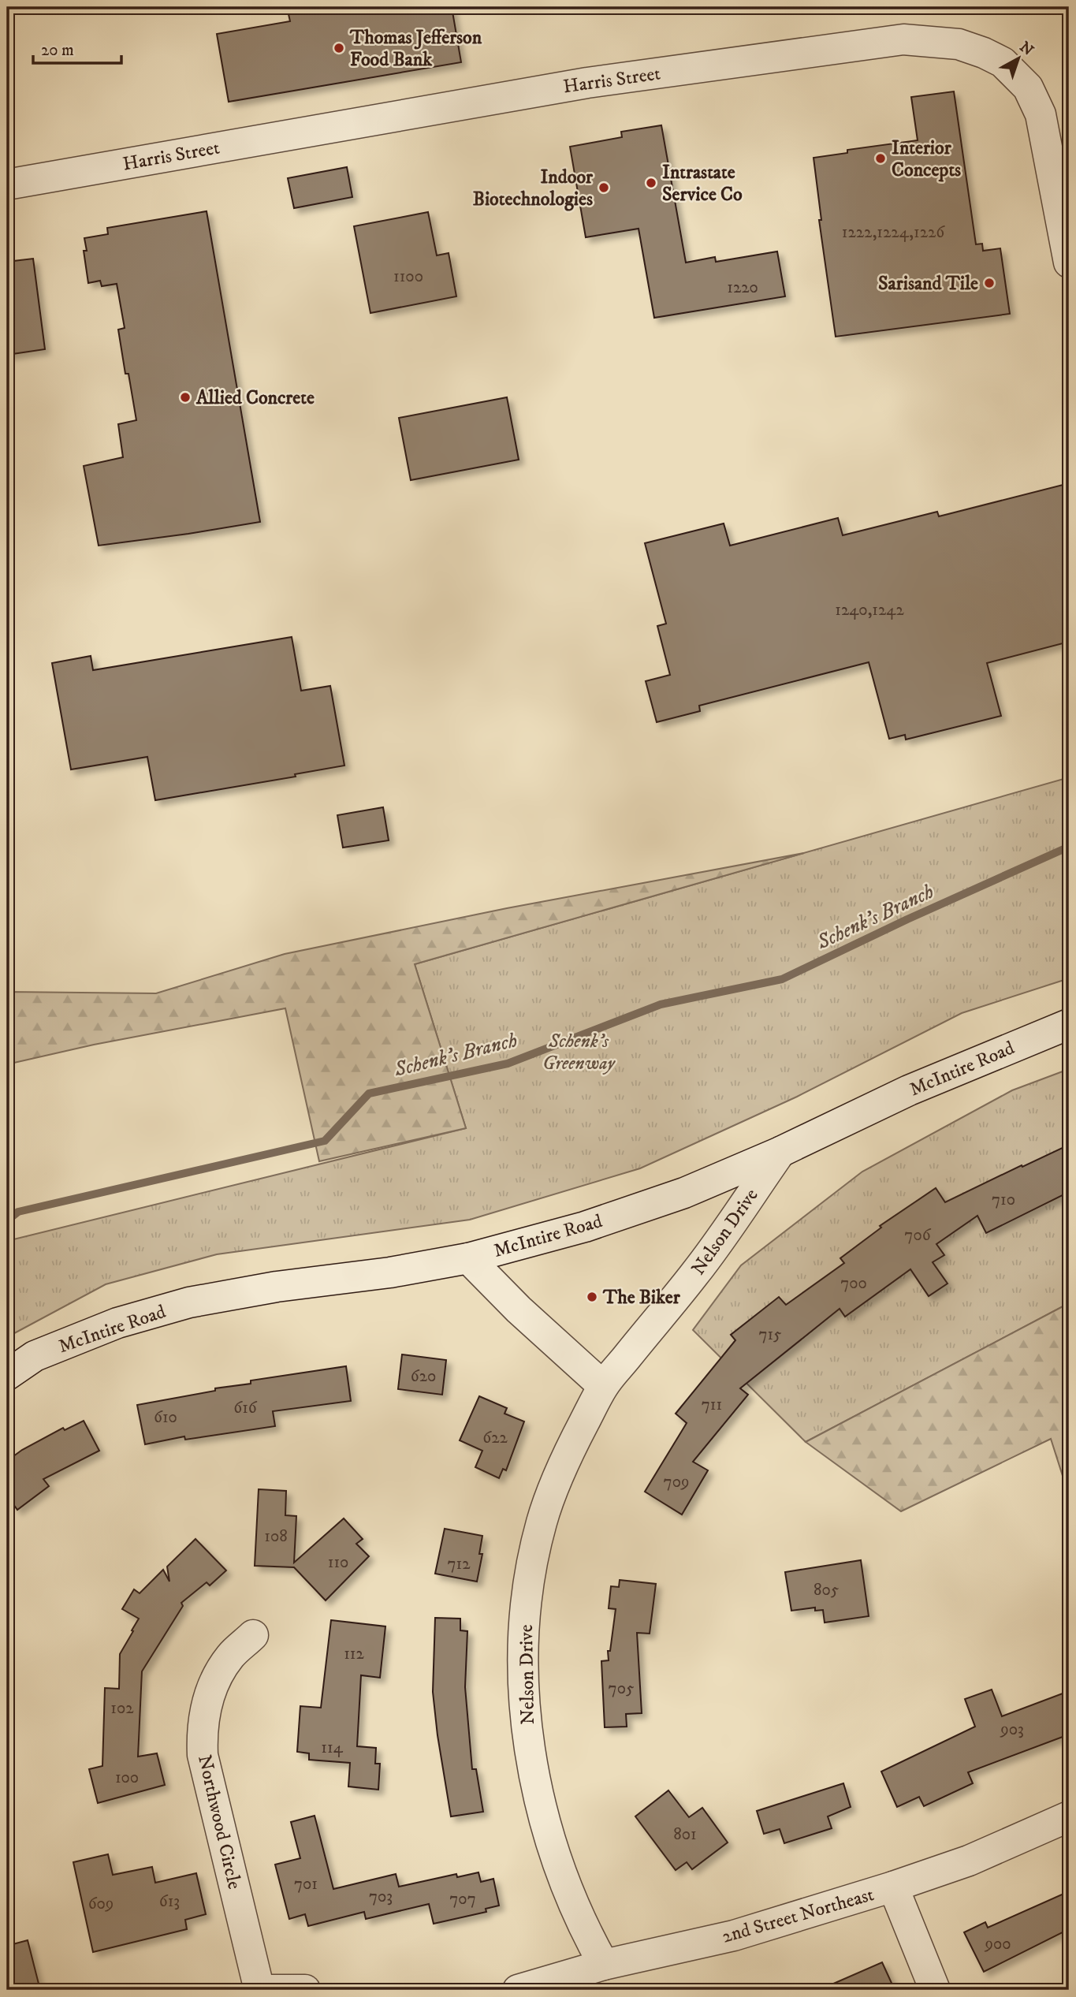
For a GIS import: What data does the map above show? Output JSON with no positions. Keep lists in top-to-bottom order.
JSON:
{
  "streets": {
    "street": [
      "Harris Street",
      "McIntire Road",
      "Nelson Drive",
      "Northwood Circle",
      "2nd Street Northeast"
    ]
  },
  "crossings": [
    ["McIntire Road", "Nelson Drive"],
    ["Nelson Drive", "2nd Street Northeast"]
  ],
  "water": ["Schenk's Branch"],
  "parks": ["Schenk's Greenway"],
  "places": [
    "Thomas Jefferson Food Bank",
    "Interior Concepts",
    "Intrastate Service Co",
    "Indoor Biotechnologies",
    "Sarisand Tile",
    "Allied Concrete",
    "The Biker"
  ],
  "house_numbers": [
    "1222,1224,1226",
    "1100",
    "1220",
    "1240,1242",
    "710",
    "706",
    "700",
    "715",
    "620",
    "711",
    "616",
    "610",
    "622",
    "709",
    "108",
    "110",
    "712",
    "805",
    "112",
    "705",
    "102",
    "903",
    "114",
    "100",
    "801",
    "701",
    "703",
    "707",
    "613",
    "609",
    "900"
  ],
  "scale_bar": "20 m",
  "north": "top right"
}
